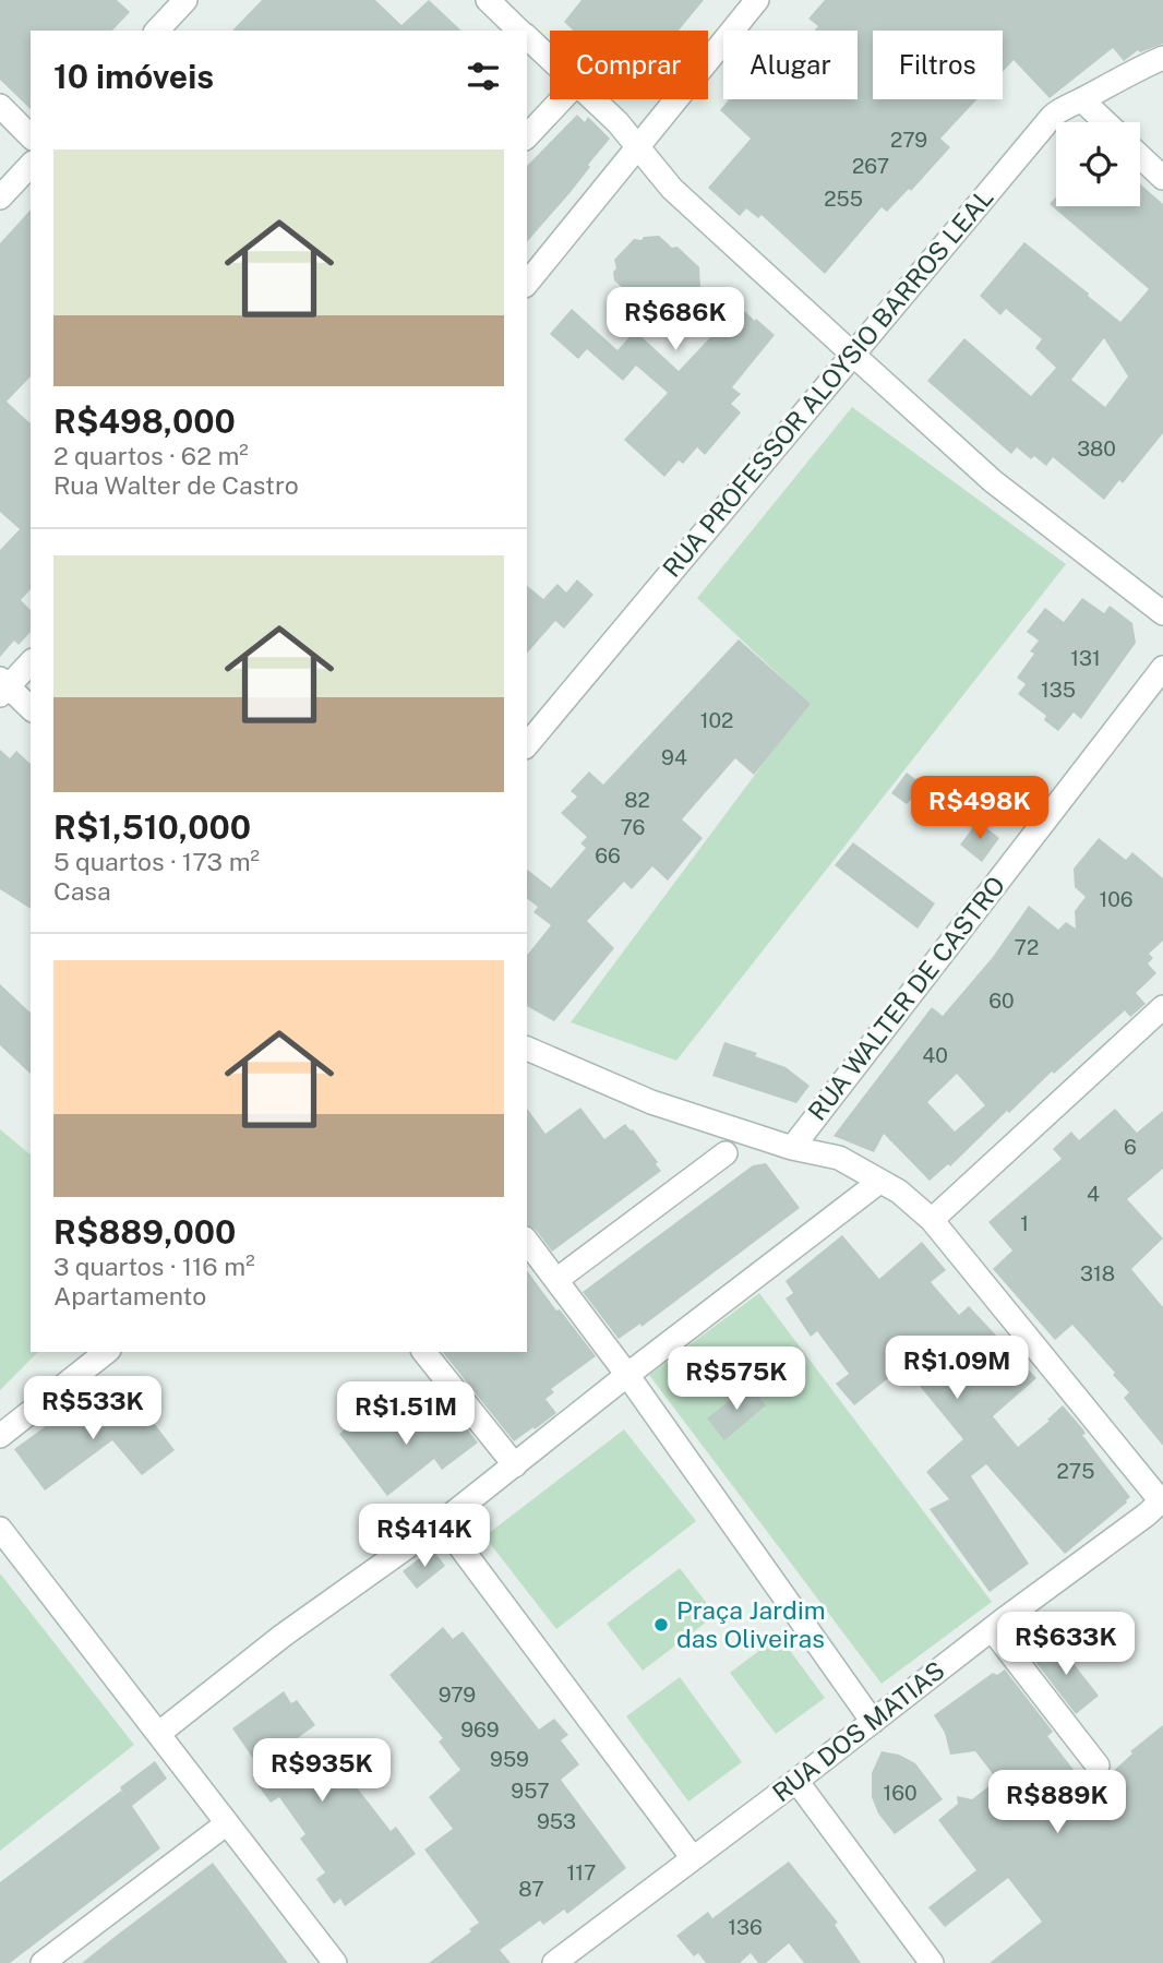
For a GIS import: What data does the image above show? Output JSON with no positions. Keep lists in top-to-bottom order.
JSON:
{
  "streets": {
    "street": ["RUA PROFESSOR ALOYSIO BARROS LEAL", "RUA WALTER DE CASTRO", "RUA DOS MATIAS"]
  },
  "places": ["Praça Jardim das Oliveiras"],
  "house_numbers": [
    "279",
    "267",
    "255",
    "380",
    "131",
    "135",
    "102",
    "94",
    "82",
    "76",
    "66",
    "106",
    "72",
    "60",
    "40",
    "6",
    "4",
    "1",
    "318",
    "275",
    "979",
    "969",
    "959",
    "957",
    "160",
    "953",
    "117",
    "87",
    "136"
  ],
  "page": {
    "chip": ["Comprar", "Alugar", "Filtros"],
    "heading": "10 imóveis",
    "list": [
      {
        "name": "R$498,000",
        "note": "2 quartos · 62 m² · Rua Walter de Castro"
      },
      {
        "name": "R$1,510,000",
        "note": "5 quartos · 173 m² · Casa"
      },
      {
        "name": "R$889,000",
        "note": "3 quartos · 116 m² · Apartamento"
      }
    ],
    "price": [
      "R$686K",
      "R$498K",
      "R$1.09M",
      "R$575K",
      "R$533K",
      "R$1.51M",
      "R$414K",
      "R$633K",
      "R$935K",
      "R$889K"
    ]
  }
}
